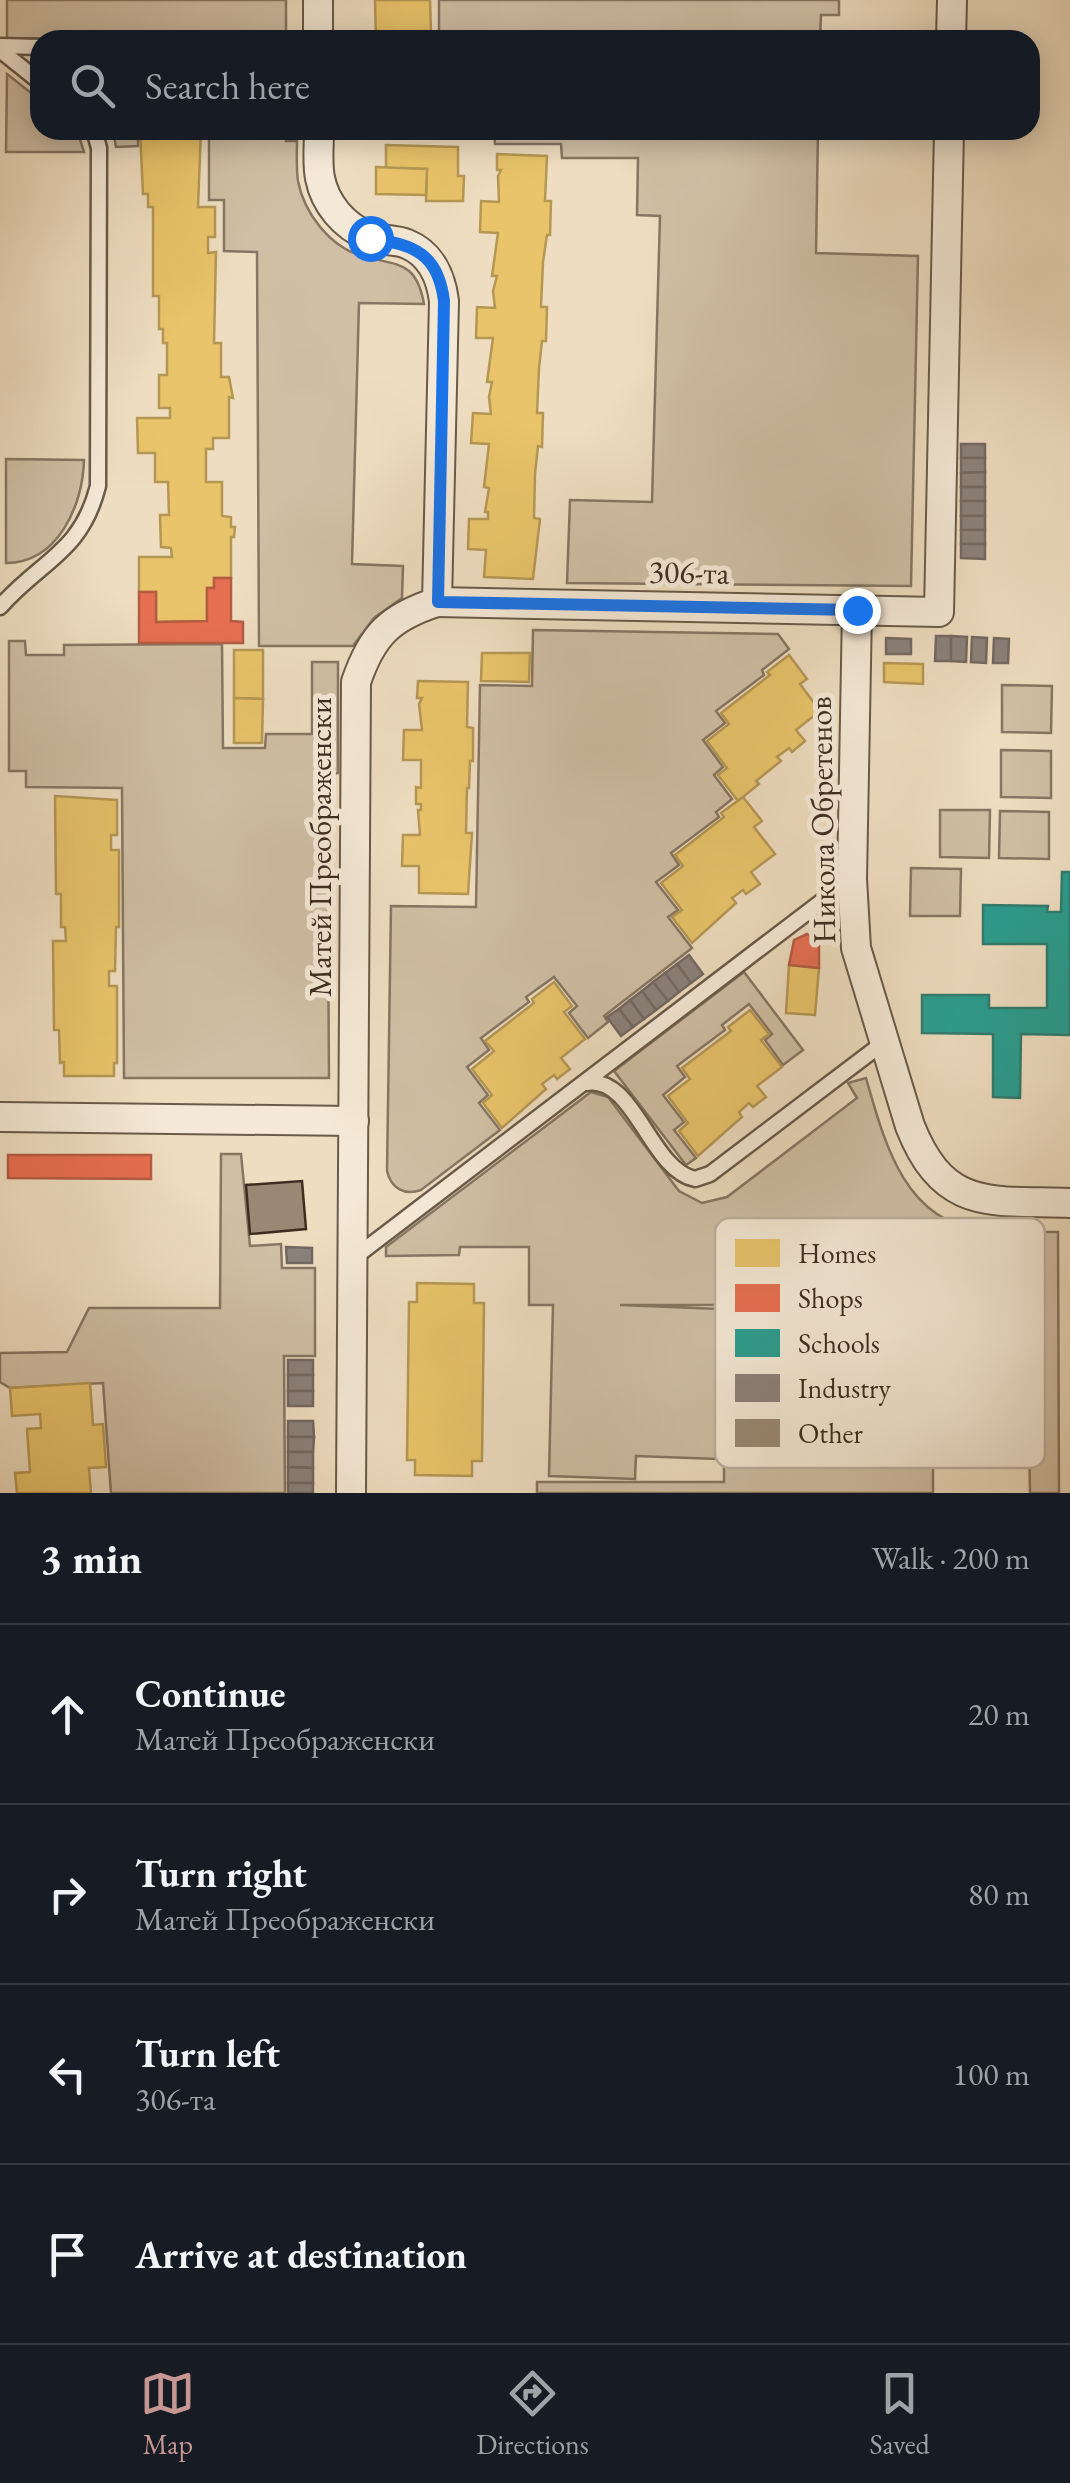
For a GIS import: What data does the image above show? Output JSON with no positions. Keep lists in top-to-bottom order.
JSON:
{
  "streets": {
    "street": ["306-та", "Никола Обретенов", "Матей Преображенски"]
  },
  "crossings": [
    ["306-та", "Никола Обретенов"],
    ["306-та", "Матей Преображенски"]
  ],
  "legend": [
    "Homes",
    "Shops",
    "Schools",
    "Industry",
    "Other"
  ],
  "page": {
    "search": "Search here",
    "heading": ["3 min", "Walk · 200 m"],
    "list": [
      ["Continue", "Матей Преображенски", "20 m"],
      ["Turn right", "Матей Преображенски", "80 m"],
      ["Turn left", "306-та", "100 m"],
      "Arrive at destination"
    ],
    "nav": ["Map", "Directions", "Saved"]
  }
}
